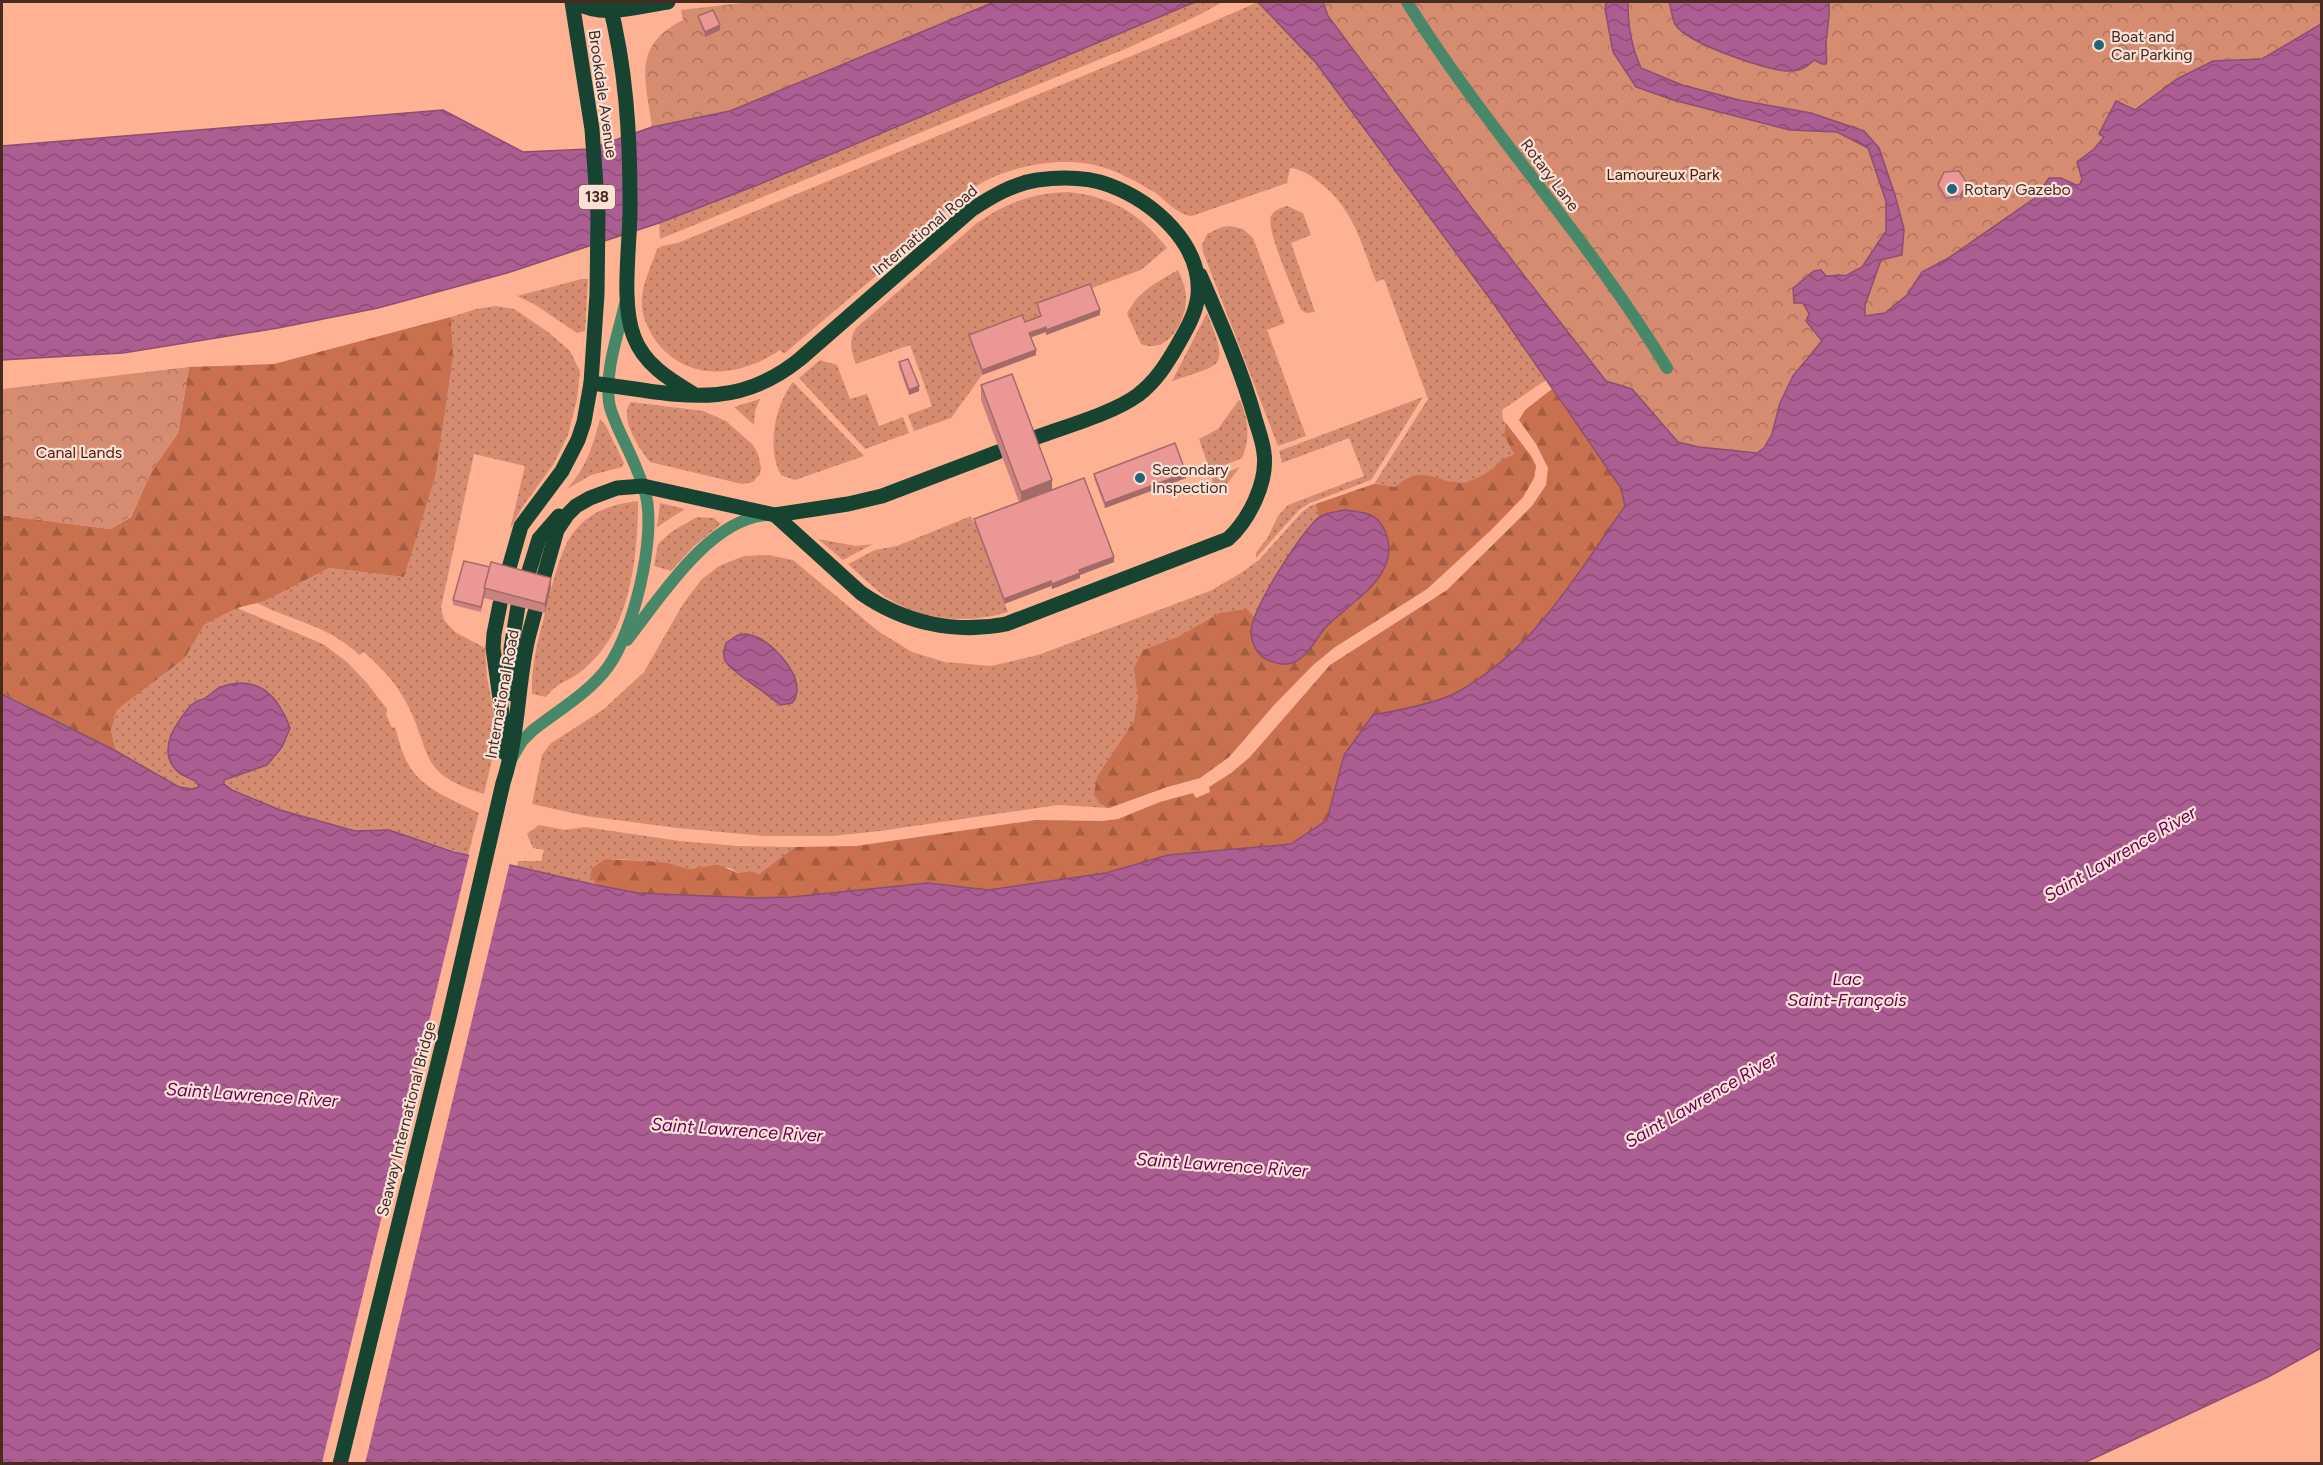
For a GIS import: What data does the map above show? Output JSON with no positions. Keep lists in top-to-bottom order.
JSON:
{
  "streets": {
    "main road": [
      "Brookdale Avenue",
      "138",
      "International Road",
      "Seaway International Bridge"
    ],
    "street": ["Rotary Lane"]
  },
  "crossings": [
    ["Brookdale Avenue", "International Road"],
    ["International Road", "Seaway International Bridge"]
  ],
  "water": ["Saint Lawrence River", "Lac Saint-François"],
  "parks": ["Lamoureux Park", "Canal Lands"],
  "places": ["Boat and Car Parking", "Rotary Gazebo", "Secondary Inspection"]
}
